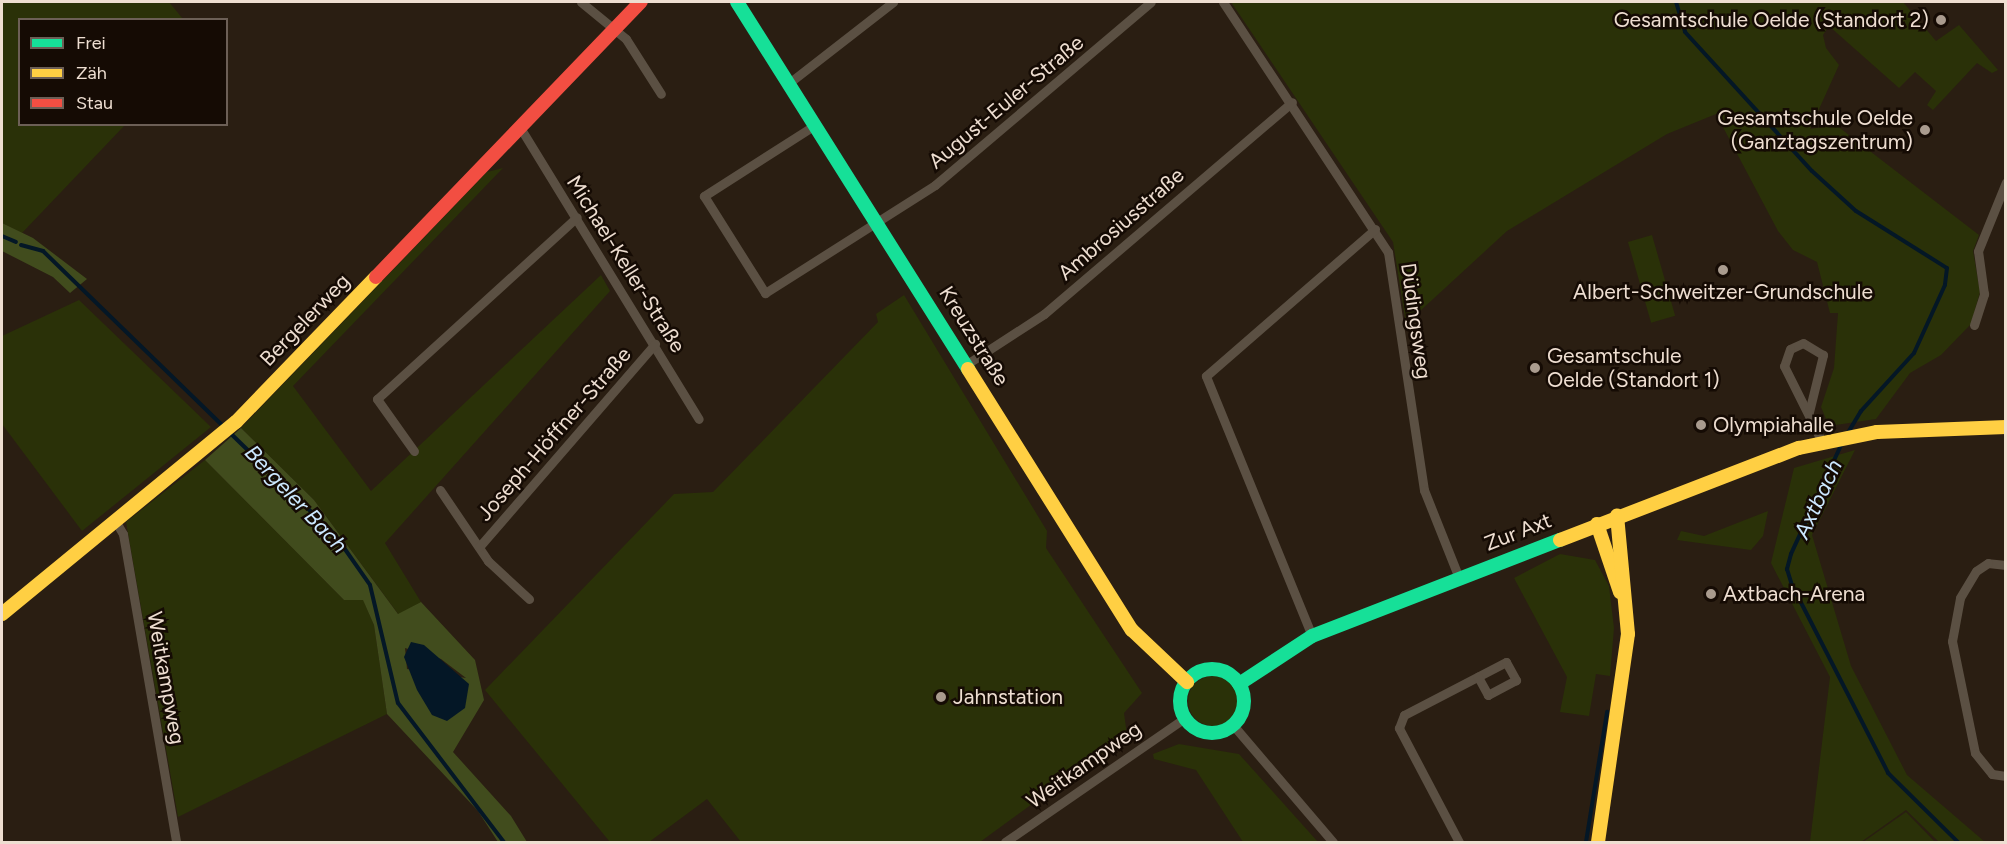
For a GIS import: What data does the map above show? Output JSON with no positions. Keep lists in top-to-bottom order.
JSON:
{
  "streets": {
    "street": [
      "August-Euler-Straße",
      "Ambrosiusstraße",
      "Michael-Keller-Straße",
      "Bergelerweg",
      "Düdingsweg",
      "Kreuzstraße",
      "Joseph-Höffner-Straße",
      "Zur Axt",
      "Weitkampweg"
    ]
  },
  "crossings": [
    ["August-Euler-Straße", "Kreuzstraße"],
    ["Ambrosiusstraße", "Düdingsweg"],
    ["Ambrosiusstraße", "Kreuzstraße"],
    ["Michael-Keller-Straße", "Bergelerweg"],
    ["Michael-Keller-Straße", "Joseph-Höffner-Straße"],
    ["Bergelerweg", "Weitkampweg"],
    ["Düdingsweg", "Zur Axt"],
    ["Kreuzstraße", "Zur Axt"],
    ["Kreuzstraße", "Weitkampweg"],
    ["Zur Axt", "Weitkampweg"]
  ],
  "water": ["Bergeler Bach", "Axtbach"],
  "places": [
    "Gesamtschule Oelde (Standort 2)",
    "Gesamtschule Oelde (Ganztagszentrum)",
    "Albert-Schweitzer-Grundschule",
    "Gesamtschule Oelde (Standort 1)",
    "Olympiahalle",
    "Axtbach-Arena",
    "Jahnstation"
  ],
  "legend": ["Frei", "Zäh", "Stau"]
}
